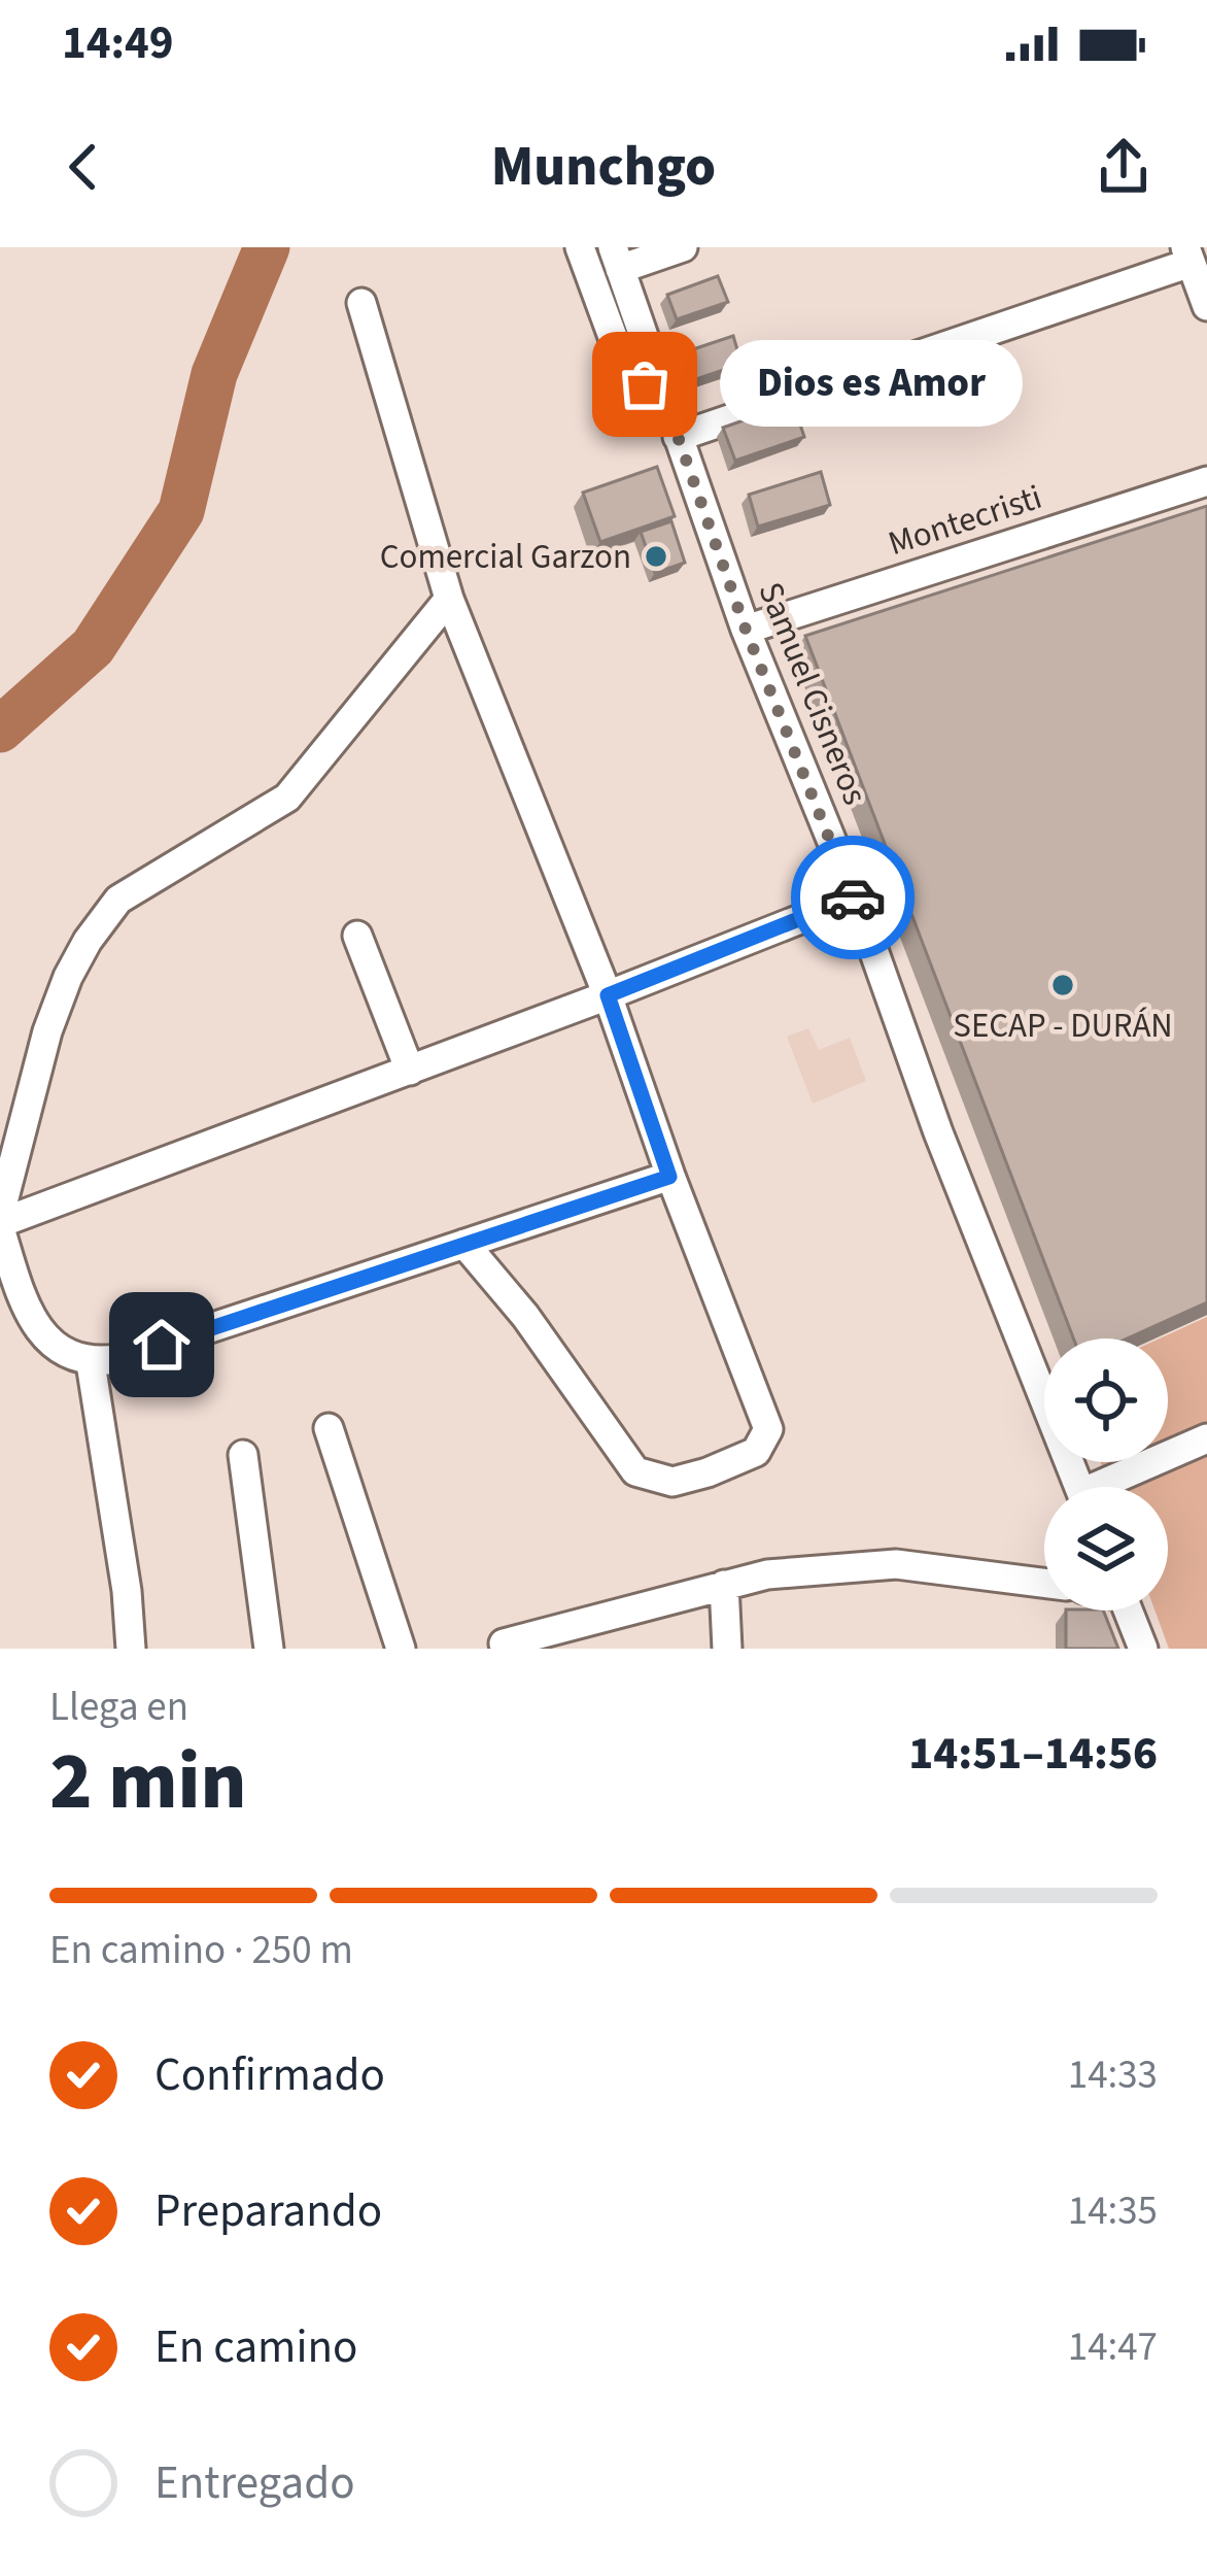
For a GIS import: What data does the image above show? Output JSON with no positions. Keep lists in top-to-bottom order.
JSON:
{
  "streets": {
    "street": ["Montecristi", "Samuel Cisneros"]
  },
  "crossings": [
    ["Montecristi", "Samuel Cisneros"]
  ],
  "places": ["Dios es Amor", "Comercial Garzon", "SECAP - DURÁN"],
  "page": {
    "status": "14:49",
    "header": "Munchgo",
    "bubble": "Dios es Amor",
    "heading": ["2 min", "Llega en", "14:51–14:56"],
    "bar": "En camino · 250 m",
    "list": [
      ["Confirmado", "14:33"],
      ["Preparando", "14:35"],
      ["En camino", "14:47"],
      "Entregado"
    ]
  }
}
